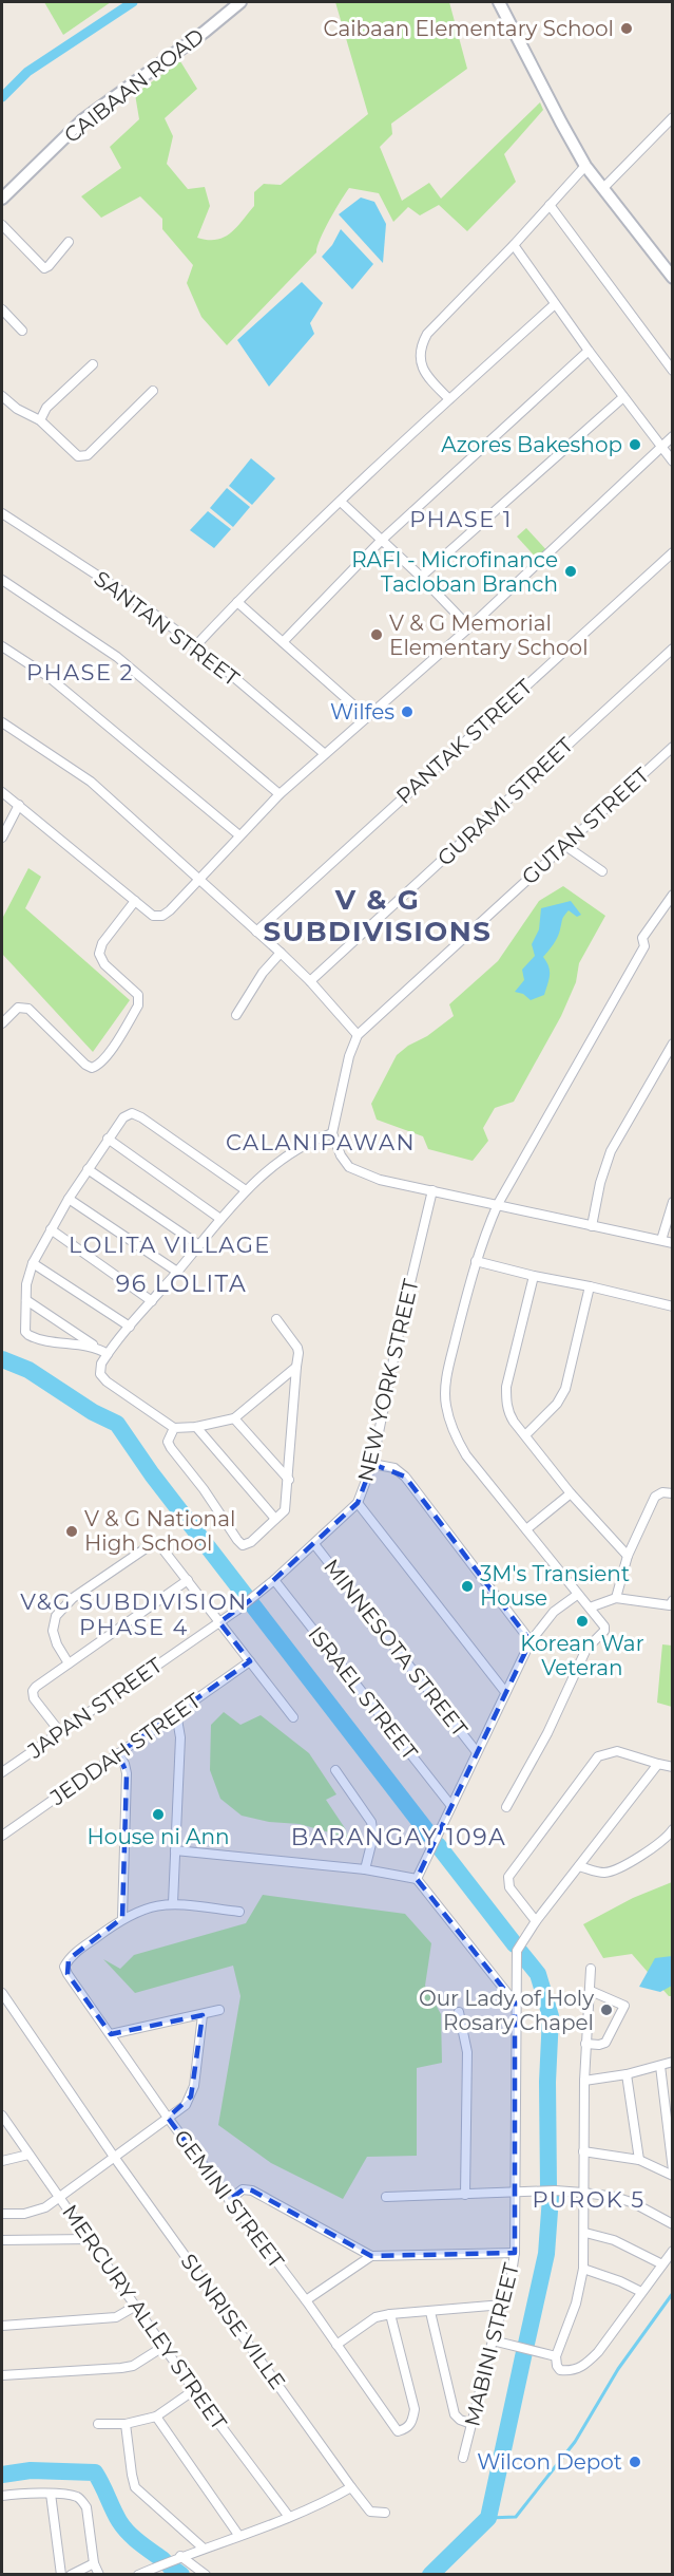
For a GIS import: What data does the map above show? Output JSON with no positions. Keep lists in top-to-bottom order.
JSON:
{
  "streets": {
    "street": [
      "CAIBAAN ROAD",
      "SANTAN STREET",
      "PANTAK STREET",
      "GURAMI STREET",
      "GUTAN STREET",
      "NEW YORK STREET",
      "MINNESOTA STREET",
      "ISRAEL STREET",
      "JAPAN STREET",
      "JEDDAH STREET",
      "GEMINI STREET",
      "MERCURY ALLEY STREET",
      "SUNRISE VILLE",
      "MABINI STREET"
    ]
  },
  "crossings": [
    ["NEW YORK STREET", "MINNESOTA STREET"],
    ["NEW YORK STREET", "ISRAEL STREET"],
    ["NEW YORK STREET", "JAPAN STREET"]
  ],
  "districts": [
    "PHASE 1",
    "PHASE 2",
    "V & G SUBDIVISIONS",
    "CALANIPAWAN",
    "LOLITA VILLAGE",
    "96 LOLITA",
    "V&G SUBDIVISION PHASE 4",
    "BARANGAY 109A",
    "PUROK 5"
  ],
  "places": [
    "Caibaan Elementary School",
    "Azores Bakeshop",
    "RAFI - Microfinance Tacloban Branch",
    "V & G Memorial Elementary School",
    "Wilfes",
    "V & G National High School",
    "3M's Transient House",
    "Korean War Veteran",
    "House ni Ann",
    "Our Lady of Holy Rosary Chapel",
    "Wilcon Depot"
  ]
}
